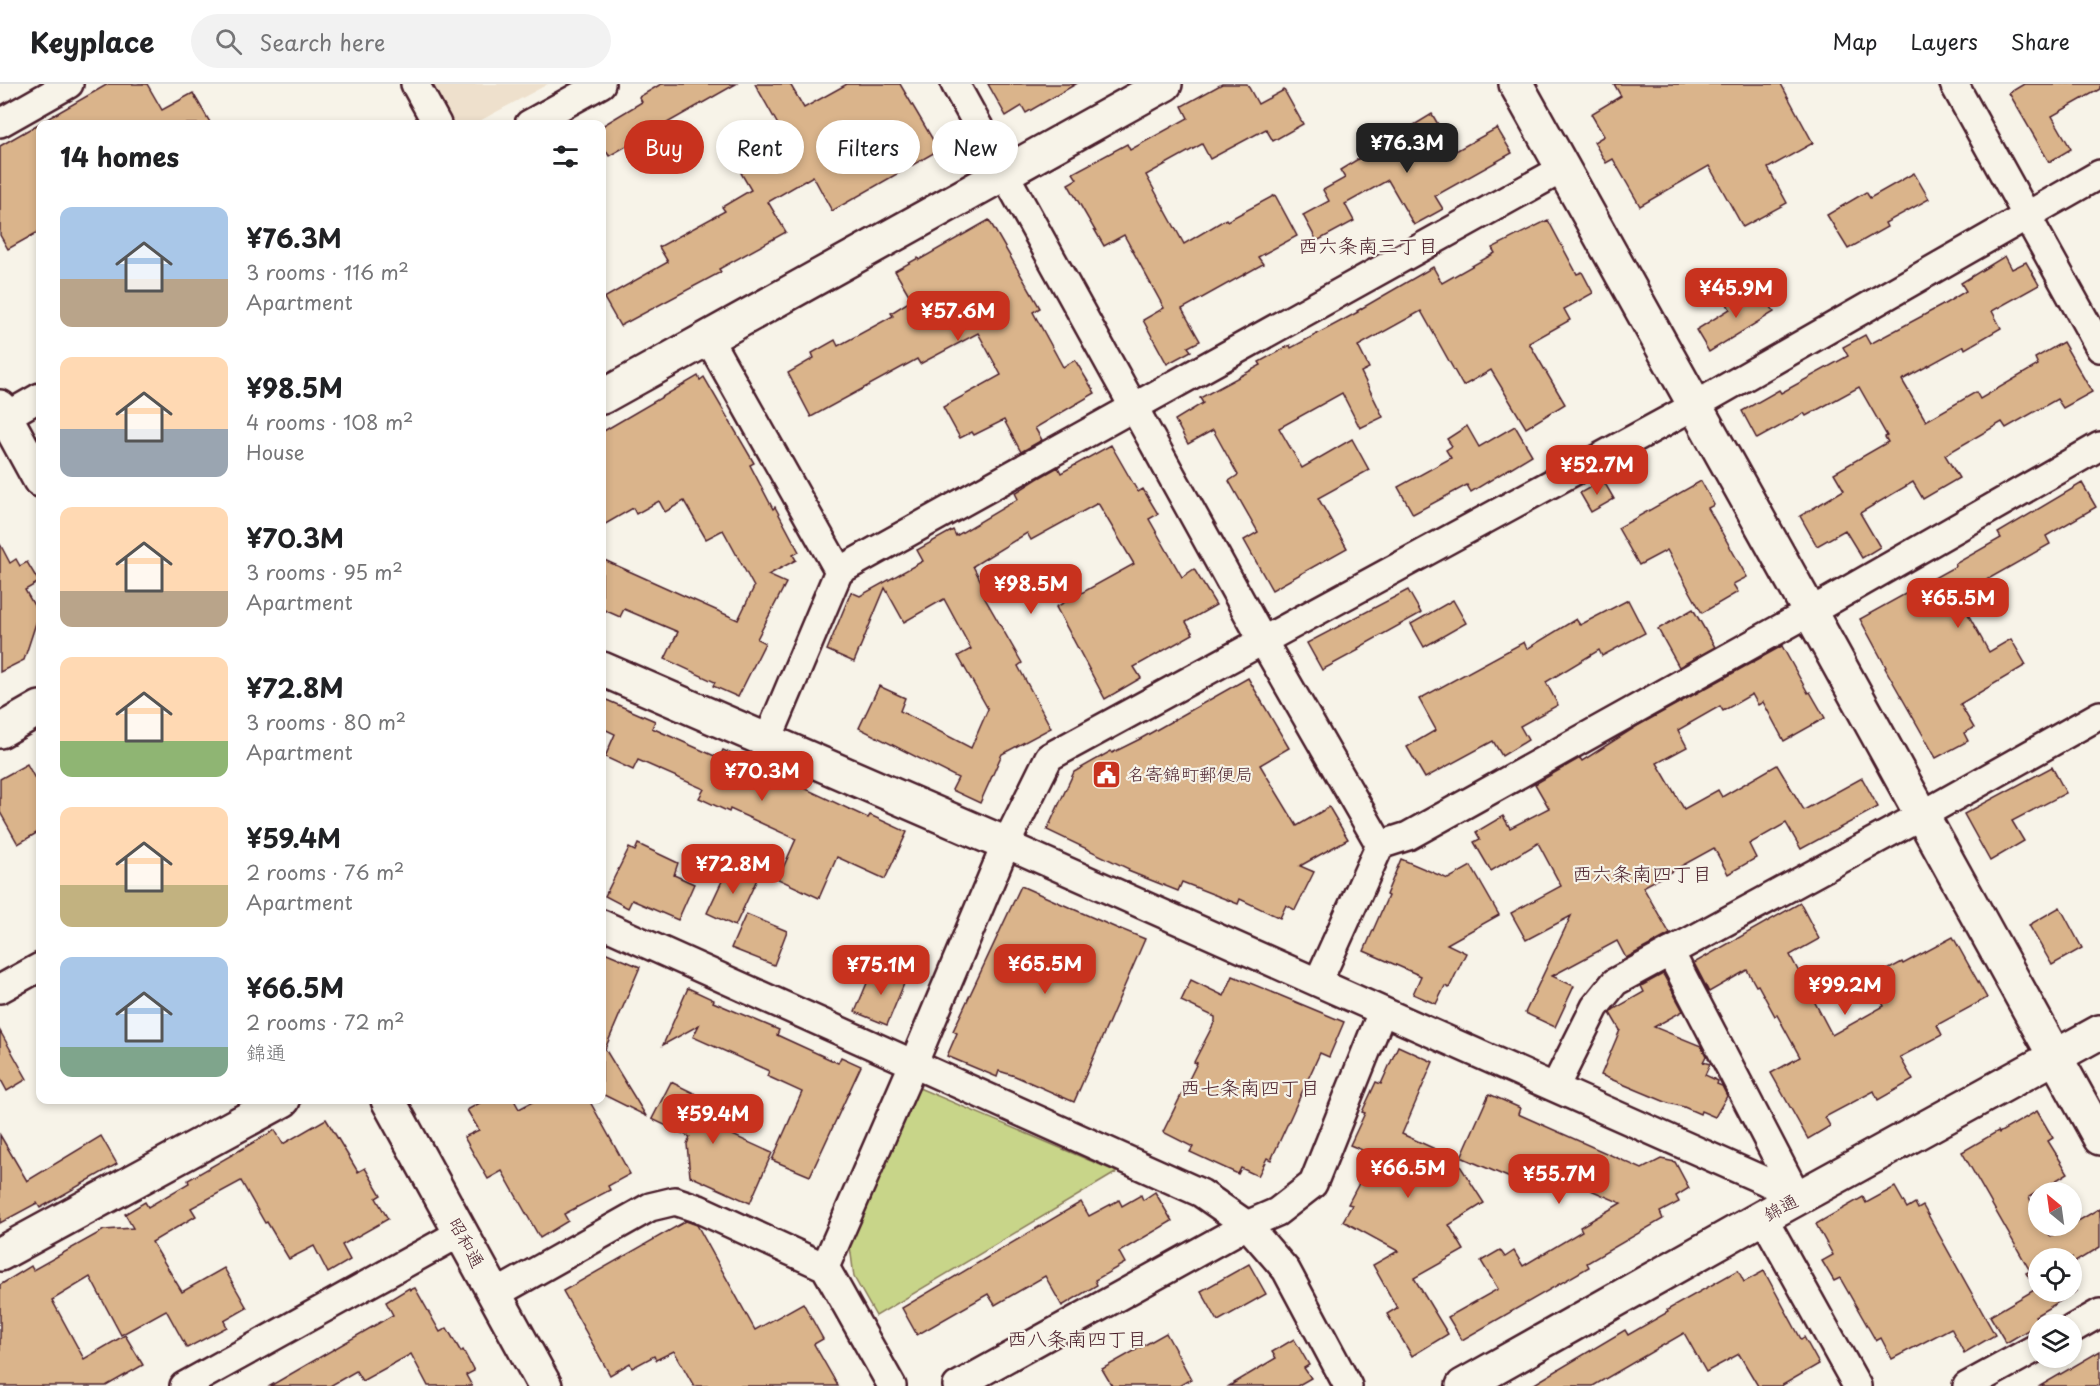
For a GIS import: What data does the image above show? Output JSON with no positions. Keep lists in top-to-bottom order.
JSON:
{
  "streets": {
    "street": ["錦通", "昭和通"]
  },
  "districts": [
    "西六条南三丁目",
    "西六条南四丁目",
    "西七条南四丁目",
    "西八条南四丁目"
  ],
  "places": {
    "public building": ["名寄錦町郵便局"]
  },
  "north": "top left",
  "page": {
    "header": "Keyplace",
    "search": "Search here",
    "nav": ["Map", "Layers", "Share"],
    "chip": [
      "Buy",
      "Rent",
      "Filters",
      "New"
    ],
    "heading": "14 homes",
    "price": [
      "¥76.3M",
      "¥45.9M",
      "¥57.6M",
      "¥52.7M",
      "¥98.5M",
      "¥65.5M",
      "¥70.3M",
      "¥72.8M",
      "¥65.5M",
      "¥75.1M",
      "¥99.2M",
      "¥59.4M",
      "¥66.5M",
      "¥55.7M"
    ],
    "list": [
      {
        "name": "¥76.3M",
        "note": "3 rooms · 116 m² · Apartment"
      },
      {
        "name": "¥98.5M",
        "note": "4 rooms · 108 m² · House"
      },
      {
        "name": "¥70.3M",
        "note": "3 rooms · 95 m² · Apartment"
      },
      {
        "name": "¥72.8M",
        "note": "3 rooms · 80 m² · Apartment"
      },
      {
        "name": "¥59.4M",
        "note": "2 rooms · 76 m² · Apartment"
      },
      {
        "name": "¥66.5M",
        "note": "2 rooms · 72 m² · 錦通"
      }
    ]
  }
}
